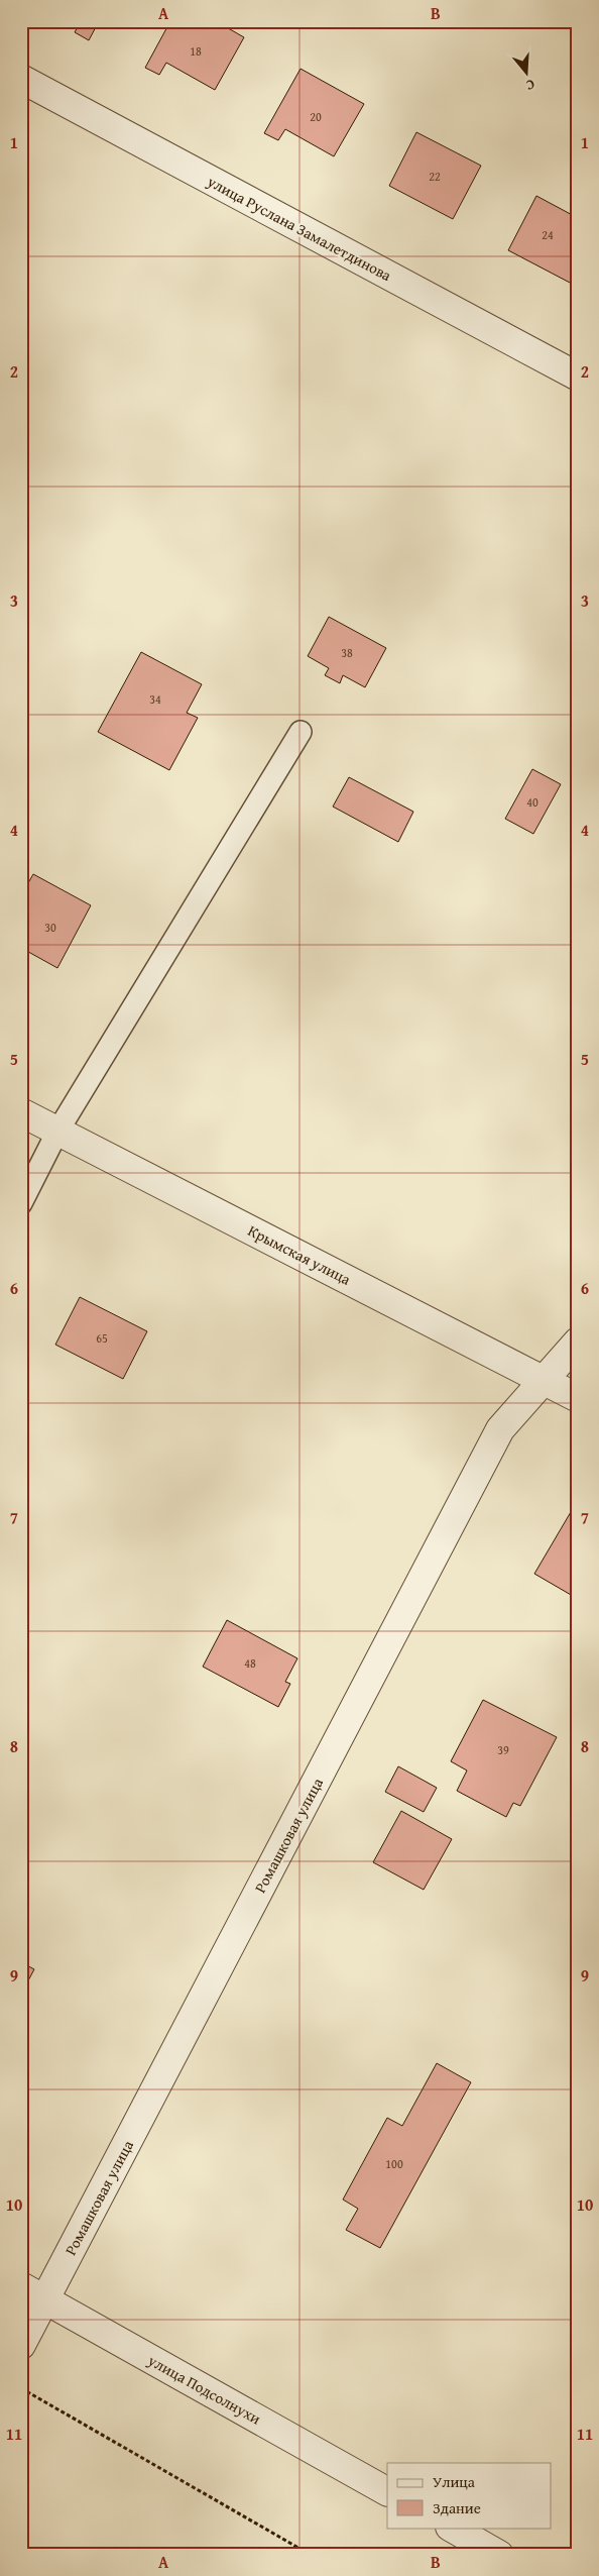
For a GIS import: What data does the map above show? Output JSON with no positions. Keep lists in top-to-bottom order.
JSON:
{
  "streets": {
    "street": [
      "улица Руслана Замалетдинова",
      "Крымская улица",
      "Ромашковая улица",
      "улица Подсолнухи"
    ]
  },
  "crossings": [
    ["Крымская улица", "Ромашковая улица"],
    ["Ромашковая улица", "улица Подсолнухи"]
  ],
  "house_numbers": [
    "18",
    "20",
    "22",
    "24",
    "38",
    "34",
    "40",
    "30",
    "65",
    "48",
    "39",
    "100"
  ],
  "legend": ["Улица", "Здание"],
  "north": "bottom",
  "grid": {
    "columns": ["A", "B"],
    "rows": [
      "1",
      "2",
      "3",
      "4",
      "5",
      "6",
      "7",
      "8",
      "9",
      "10",
      "11"
    ]
  }
}
